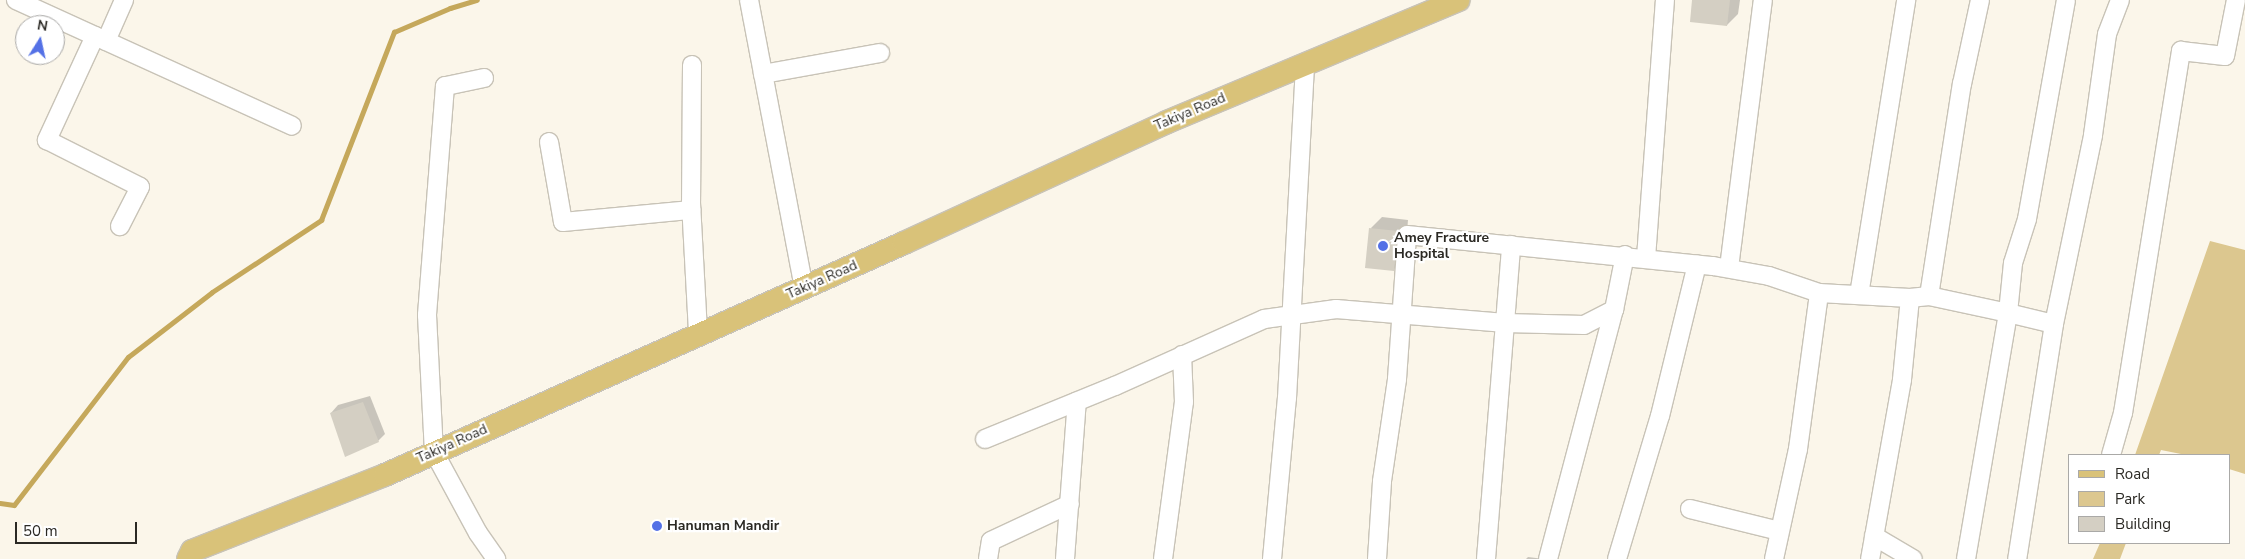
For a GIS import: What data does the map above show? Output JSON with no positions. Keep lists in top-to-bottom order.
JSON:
{
  "streets": {
    "main road": ["Takiya Road"]
  },
  "places": ["Amey Fracture Hospital", "Hanuman Mandir"],
  "legend": ["Road", "Park", "Building"],
  "scale_bar": "50 m",
  "north": "top"
}
